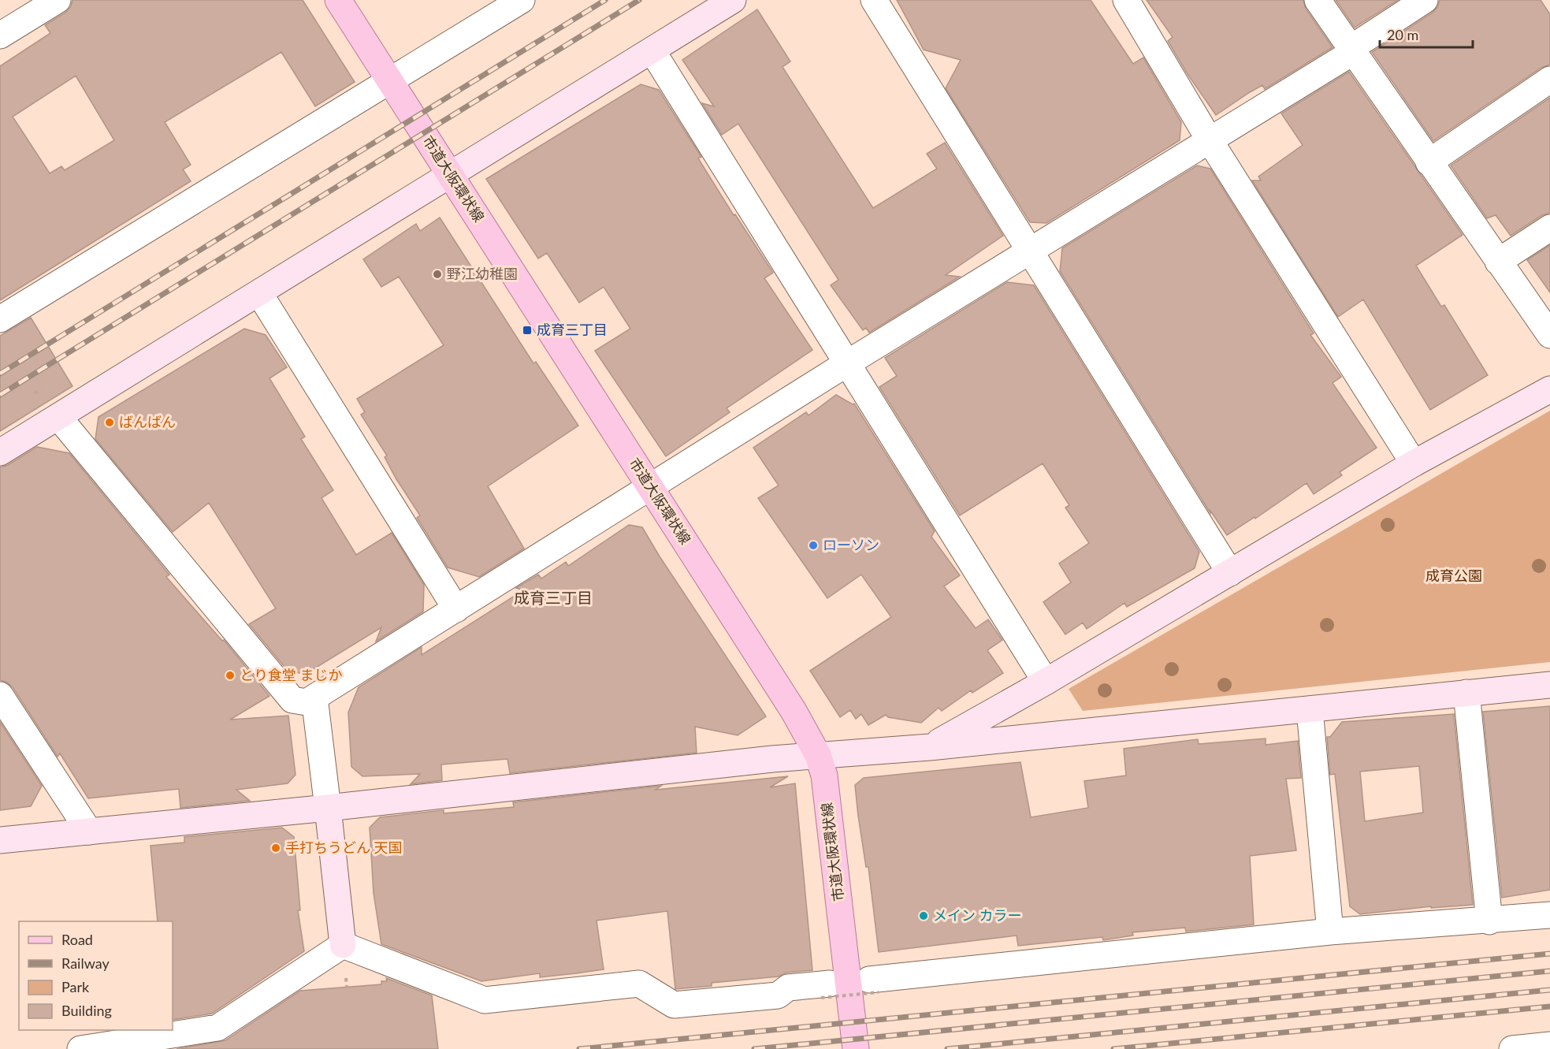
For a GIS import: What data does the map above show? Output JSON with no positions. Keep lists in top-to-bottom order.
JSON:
{
  "streets": {
    "main road": ["市道大阪環状線"]
  },
  "districts": ["成育三丁目"],
  "parks": ["成育公園"],
  "places": {
    "other": [
      "野江幼稚園",
      "ばんばん",
      "ローソン",
      "とり食堂 まじか",
      "手打ちうどん 天国",
      "メイン カラー"
    ],
    "transit": ["成育三丁目"]
  },
  "legend": [
    "Road",
    "Railway",
    "Park",
    "Building"
  ],
  "scale_bar": "20 m"
}
